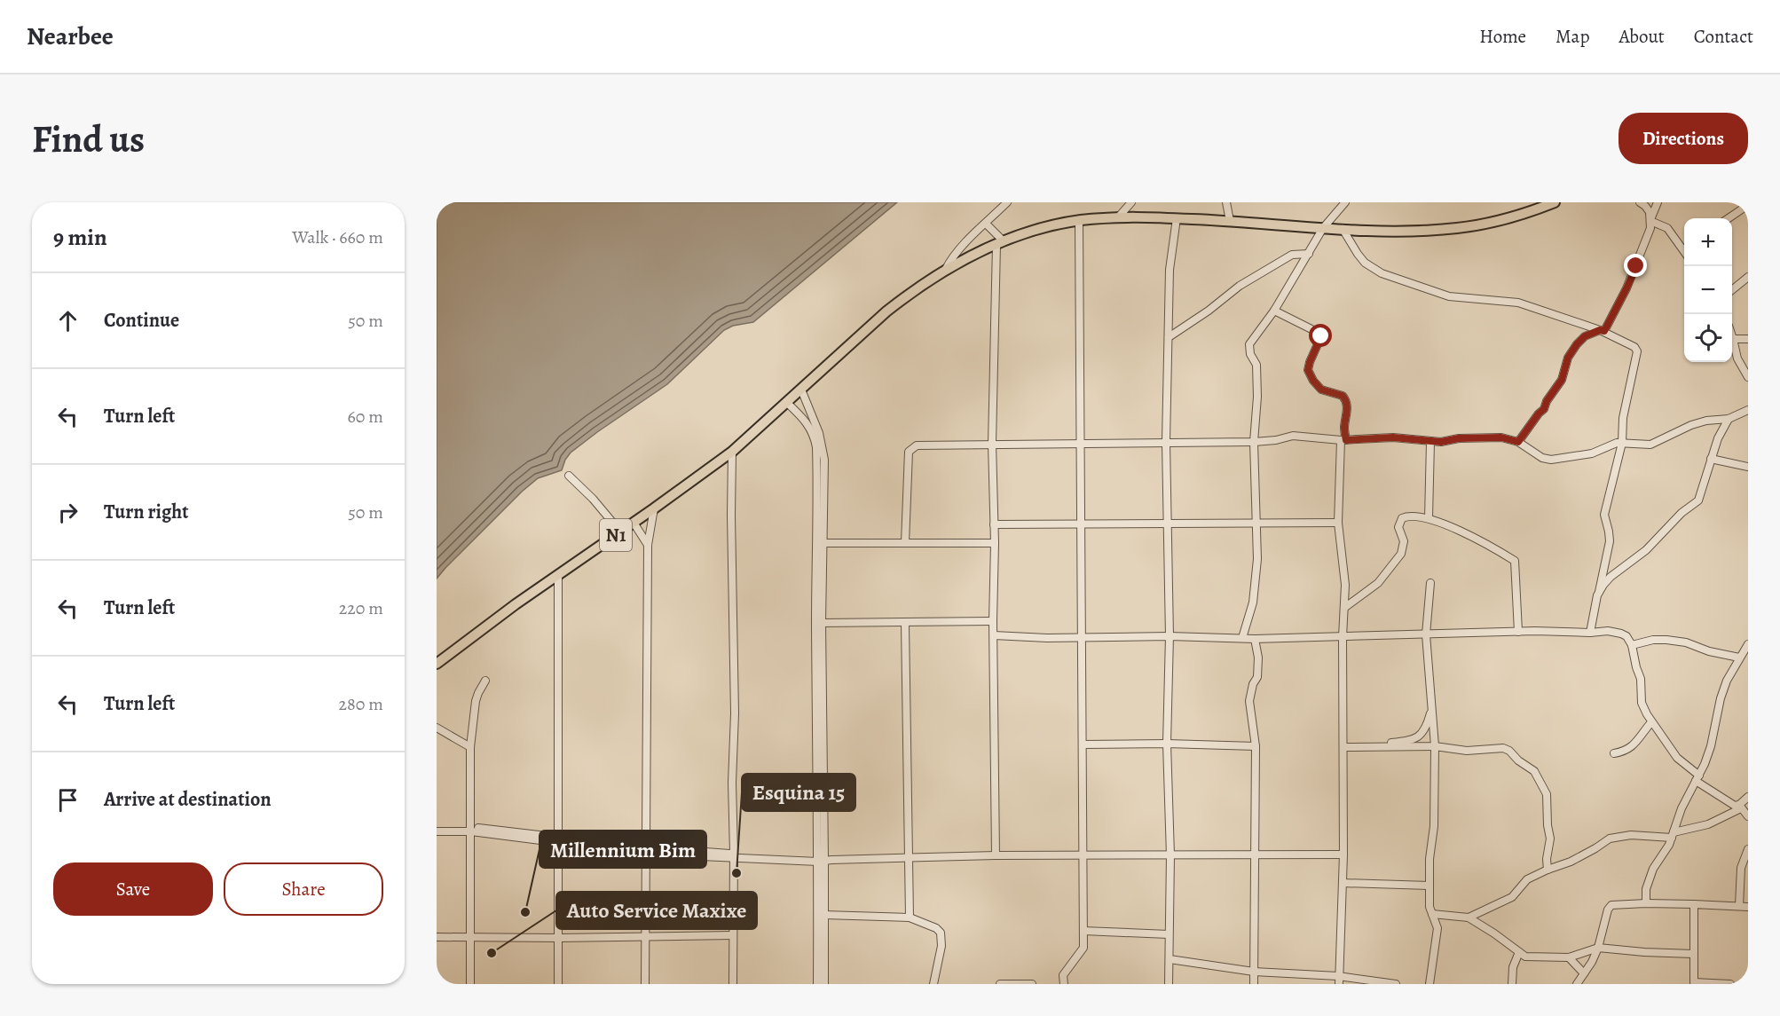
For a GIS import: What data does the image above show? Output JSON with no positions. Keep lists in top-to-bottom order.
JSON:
{
  "streets": {
    "highway": ["N1"]
  },
  "places": ["Esquina 15", "Millennium Bim", "Auto Service Maxixe"],
  "page": {
    "header": "Nearbee",
    "nav": [
      "Home",
      "Map",
      "About",
      "Contact"
    ],
    "buttons": [
      "Directions",
      ["Save", "Share"]
    ],
    "title": "Find us",
    "heading": ["9 min", "Walk · 660 m"],
    "map_buttons": ["+", "−"],
    "list": [
      ["Continue", "50 m"],
      ["Turn left", "60 m"],
      ["Turn right", "50 m"],
      ["Turn left", "220 m"],
      ["Turn left", "280 m"],
      "Arrive at destination"
    ]
  }
}
